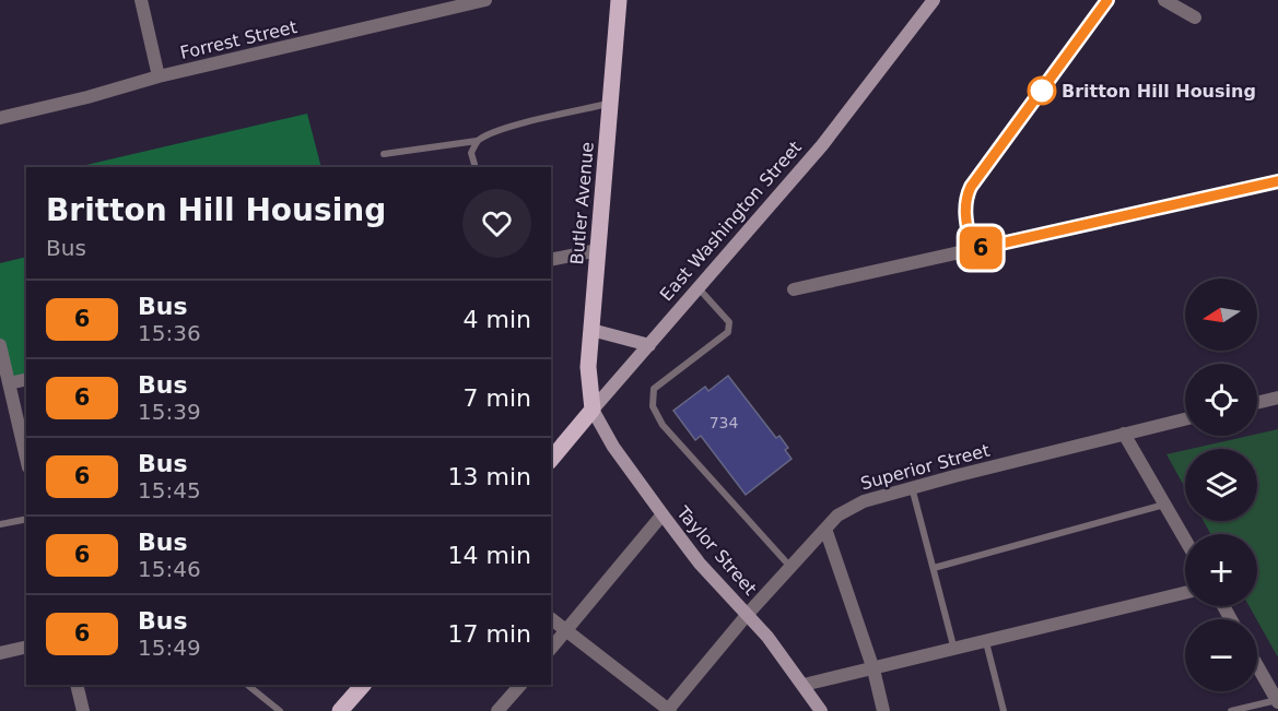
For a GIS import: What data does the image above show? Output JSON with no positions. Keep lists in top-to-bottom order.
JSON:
{
  "streets": {
    "main road": ["Butler Avenue", "East Washington Street", "Taylor Street"],
    "street": ["Forrest Street", "Superior Street"]
  },
  "crossings": [
    ["Butler Avenue", "East Washington Street"],
    ["Butler Avenue", "Taylor Street"],
    ["East Washington Street", "Taylor Street"],
    ["Superior Street", "Taylor Street"]
  ],
  "places": ["Britton Hill Housing"],
  "lines": ["bus line 6"],
  "house_numbers": ["734"],
  "north": "left",
  "page": {
    "on_map": "6",
    "heading": ["Britton Hill Housing", "Bus"],
    "map_buttons": ["+", "−"],
    "list": [
      {
        "mark": "6",
        "name": "Bus",
        "note": "15:36",
        "value": "4 min"
      },
      {
        "mark": "6",
        "name": "Bus",
        "note": "15:39",
        "value": "7 min"
      },
      {
        "mark": "6",
        "name": "Bus",
        "note": "15:45",
        "value": "13 min"
      },
      {
        "mark": "6",
        "name": "Bus",
        "note": "15:46",
        "value": "14 min"
      },
      {
        "mark": "6",
        "name": "Bus",
        "note": "15:49",
        "value": "17 min"
      }
    ]
  }
}
